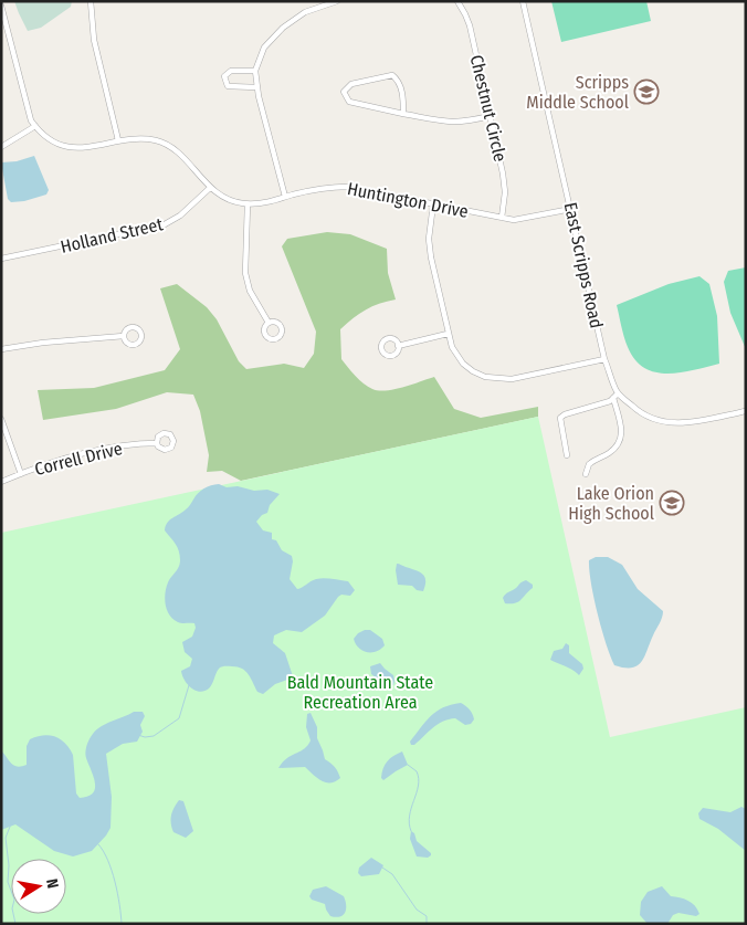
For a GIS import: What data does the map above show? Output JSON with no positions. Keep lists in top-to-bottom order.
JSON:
{
  "streets": {
    "street": [
      "Chestnut Circle",
      "Huntington Drive",
      "Holland Street",
      "East Scripps Road",
      "Correll Drive"
    ]
  },
  "crossings": [
    ["Chestnut Circle", "Huntington Drive"],
    ["Huntington Drive", "Holland Street"],
    ["Huntington Drive", "East Scripps Road"]
  ],
  "parks": ["Bald Mountain State Recreation Area"],
  "places": {
    "school or university": ["Scripps Middle School", "Lake Orion High School"]
  },
  "north": "right"
}
